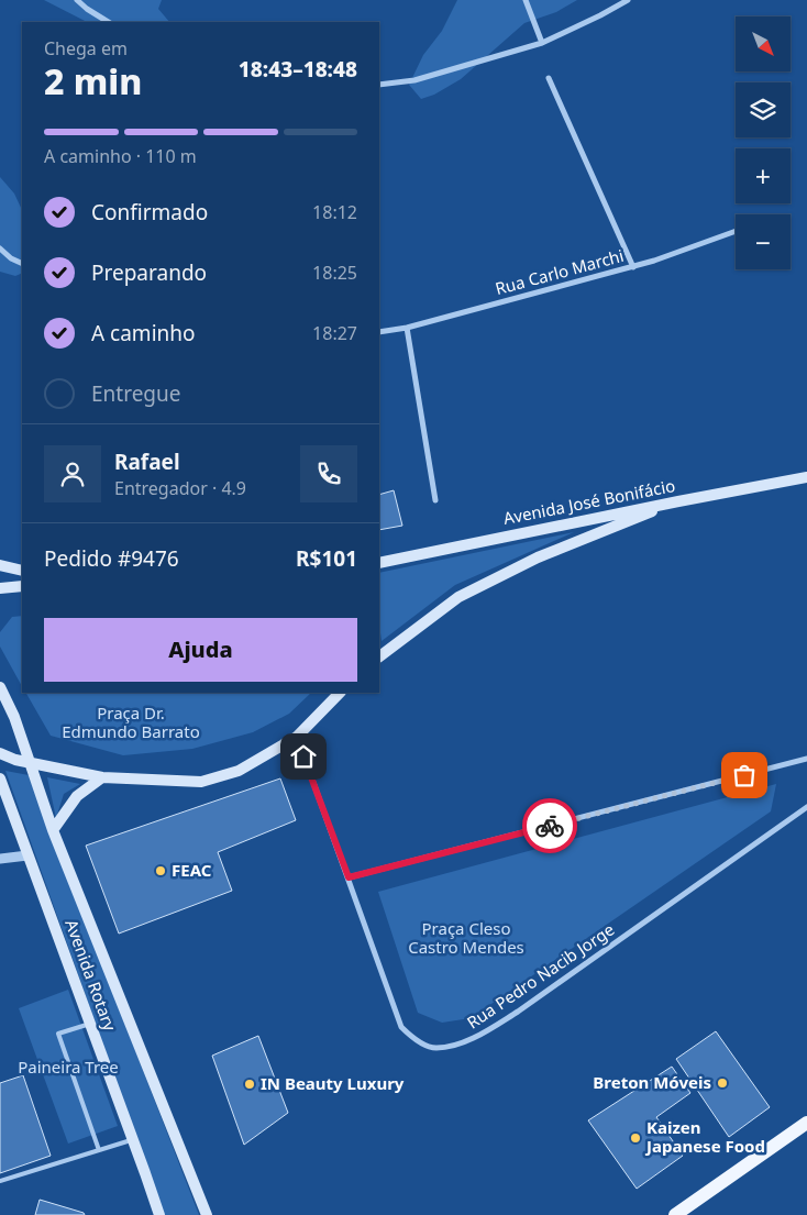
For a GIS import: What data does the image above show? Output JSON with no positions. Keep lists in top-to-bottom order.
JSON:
{
  "streets": {
    "main road": ["Avenida José Bonifácio", "Avenida Rotary"],
    "street": ["Rua Carlo Marchi", "Rua Pedro Nacib Jorge"]
  },
  "parks": ["Praça Dr. Edmundo Barrato", "Praça Cleso Castro Mendes", "Paineira Tree"],
  "places": [
    "FEAC",
    "Breton Móveis",
    "IN Beauty Luxury",
    "Kaizen Japanese Food"
  ],
  "north": "bottom right",
  "page": {
    "map_buttons": ["+", "−"],
    "heading": ["2 min", "Chega em", "18:43–18:48"],
    "panel": [
      "Rafael",
      "Entregador · 4.9",
      "Pedido #9476",
      "R$101"
    ],
    "bar": "A caminho · 110 m",
    "list": [
      ["Confirmado", "18:12"],
      ["Preparando", "18:25"],
      ["A caminho", "18:27"],
      "Entregue"
    ],
    "buttons": "Ajuda"
  }
}
